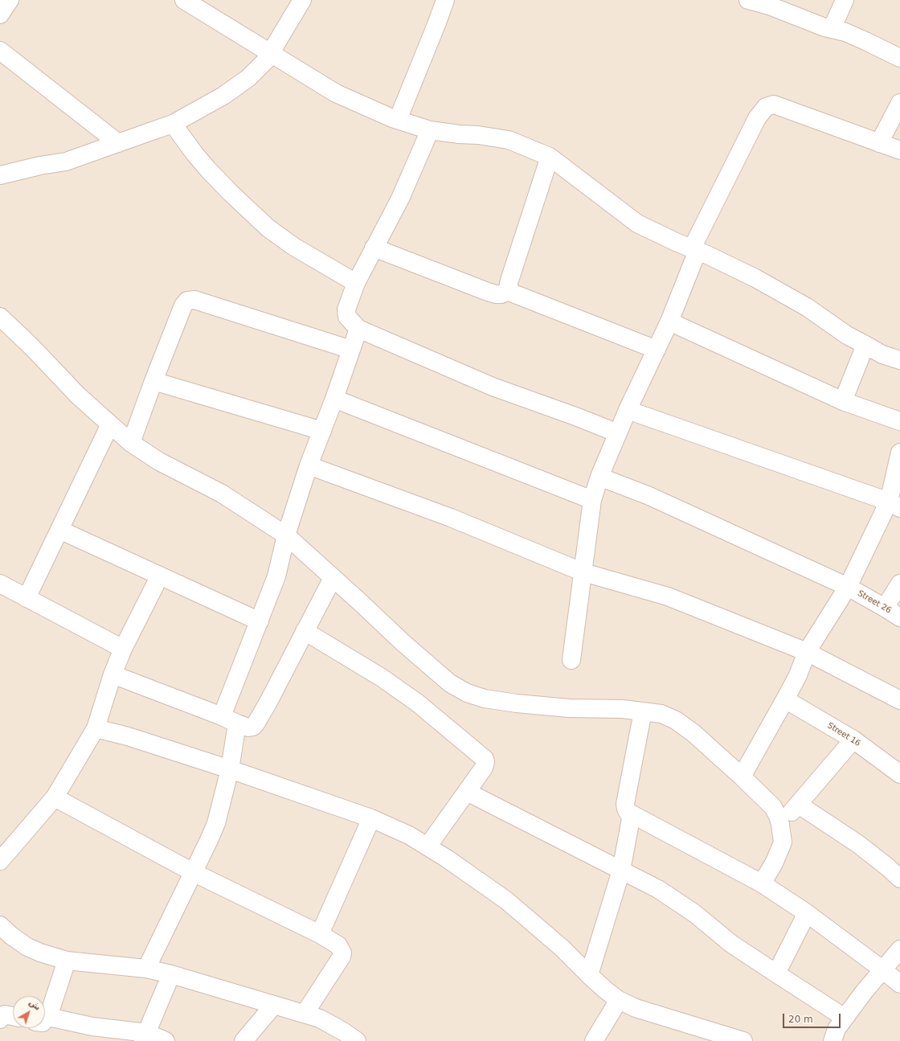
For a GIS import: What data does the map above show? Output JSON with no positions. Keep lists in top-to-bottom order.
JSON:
{
  "streets": {
    "street": ["Street 26", "Street 16"]
  },
  "scale_bar": "20 m",
  "north": "top right"
}
